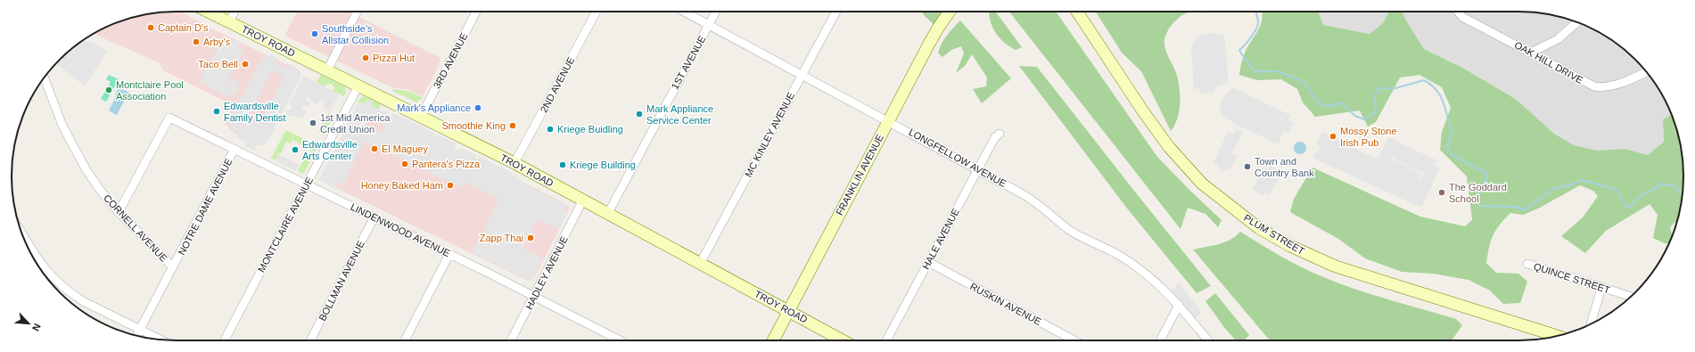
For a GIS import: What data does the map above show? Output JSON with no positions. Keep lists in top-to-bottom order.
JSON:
{
  "streets": {
    "main road": ["TROY ROAD", "FRANKLIN AVENUE", "PLUM STREET"],
    "street": [
      "3RD AVENUE",
      "1ST AVENUE",
      "OAK HILL DRIVE",
      "2ND AVENUE",
      "MC KINLEY AVENUE",
      "LONGFELLOW AVENUE",
      "NOTRE DAME AVENUE",
      "MONTCLAIRE AVENUE",
      "CORNELL AVENUE",
      "LINDENWOOD AVENUE",
      "HALE AVENUE",
      "HADLEY AVENUE",
      "QUINCE STREET",
      "BOLLMAN AVENUE",
      "RUSKIN AVENUE"
    ]
  },
  "crossings": [
    ["TROY ROAD", "3RD AVENUE"],
    ["TROY ROAD", "1ST AVENUE"],
    ["TROY ROAD", "2ND AVENUE"],
    ["TROY ROAD", "MC KINLEY AVENUE"],
    ["TROY ROAD", "FRANKLIN AVENUE"],
    ["TROY ROAD", "MONTCLAIRE AVENUE"],
    ["TROY ROAD", "HADLEY AVENUE"],
    ["1ST AVENUE", "LONGFELLOW AVENUE"],
    ["MC KINLEY AVENUE", "LONGFELLOW AVENUE"],
    ["LONGFELLOW AVENUE", "FRANKLIN AVENUE"],
    ["LONGFELLOW AVENUE", "HALE AVENUE"],
    ["NOTRE DAME AVENUE", "CORNELL AVENUE"],
    ["NOTRE DAME AVENUE", "LINDENWOOD AVENUE"],
    ["MONTCLAIRE AVENUE", "LINDENWOOD AVENUE"],
    ["CORNELL AVENUE", "LINDENWOOD AVENUE"],
    ["LINDENWOOD AVENUE", "HADLEY AVENUE"],
    ["LINDENWOOD AVENUE", "BOLLMAN AVENUE"],
    ["HALE AVENUE", "RUSKIN AVENUE"]
  ],
  "places": [
    "Captain D's",
    "Southside's Allstar Collision",
    "Arby's",
    "Pizza Hut",
    "Taco Bell",
    "Montclaire Pool Association",
    "Mark's Appliance",
    "Edwardsville Family Dentist",
    "Mark Appliance Service Center",
    "1st Mid America Credit Union",
    "Smoothie King",
    "Kriege Buidling",
    "Mossy Stone Irish Pub",
    "El Maguey",
    "Edwardsville Arts Center",
    "Pantera's Pizza",
    "Kriege Building",
    "Town and Country Bank",
    "Honey Baked Ham",
    "The Goddard School",
    "Zapp Thai"
  ],
  "north": "bottom right"
}
